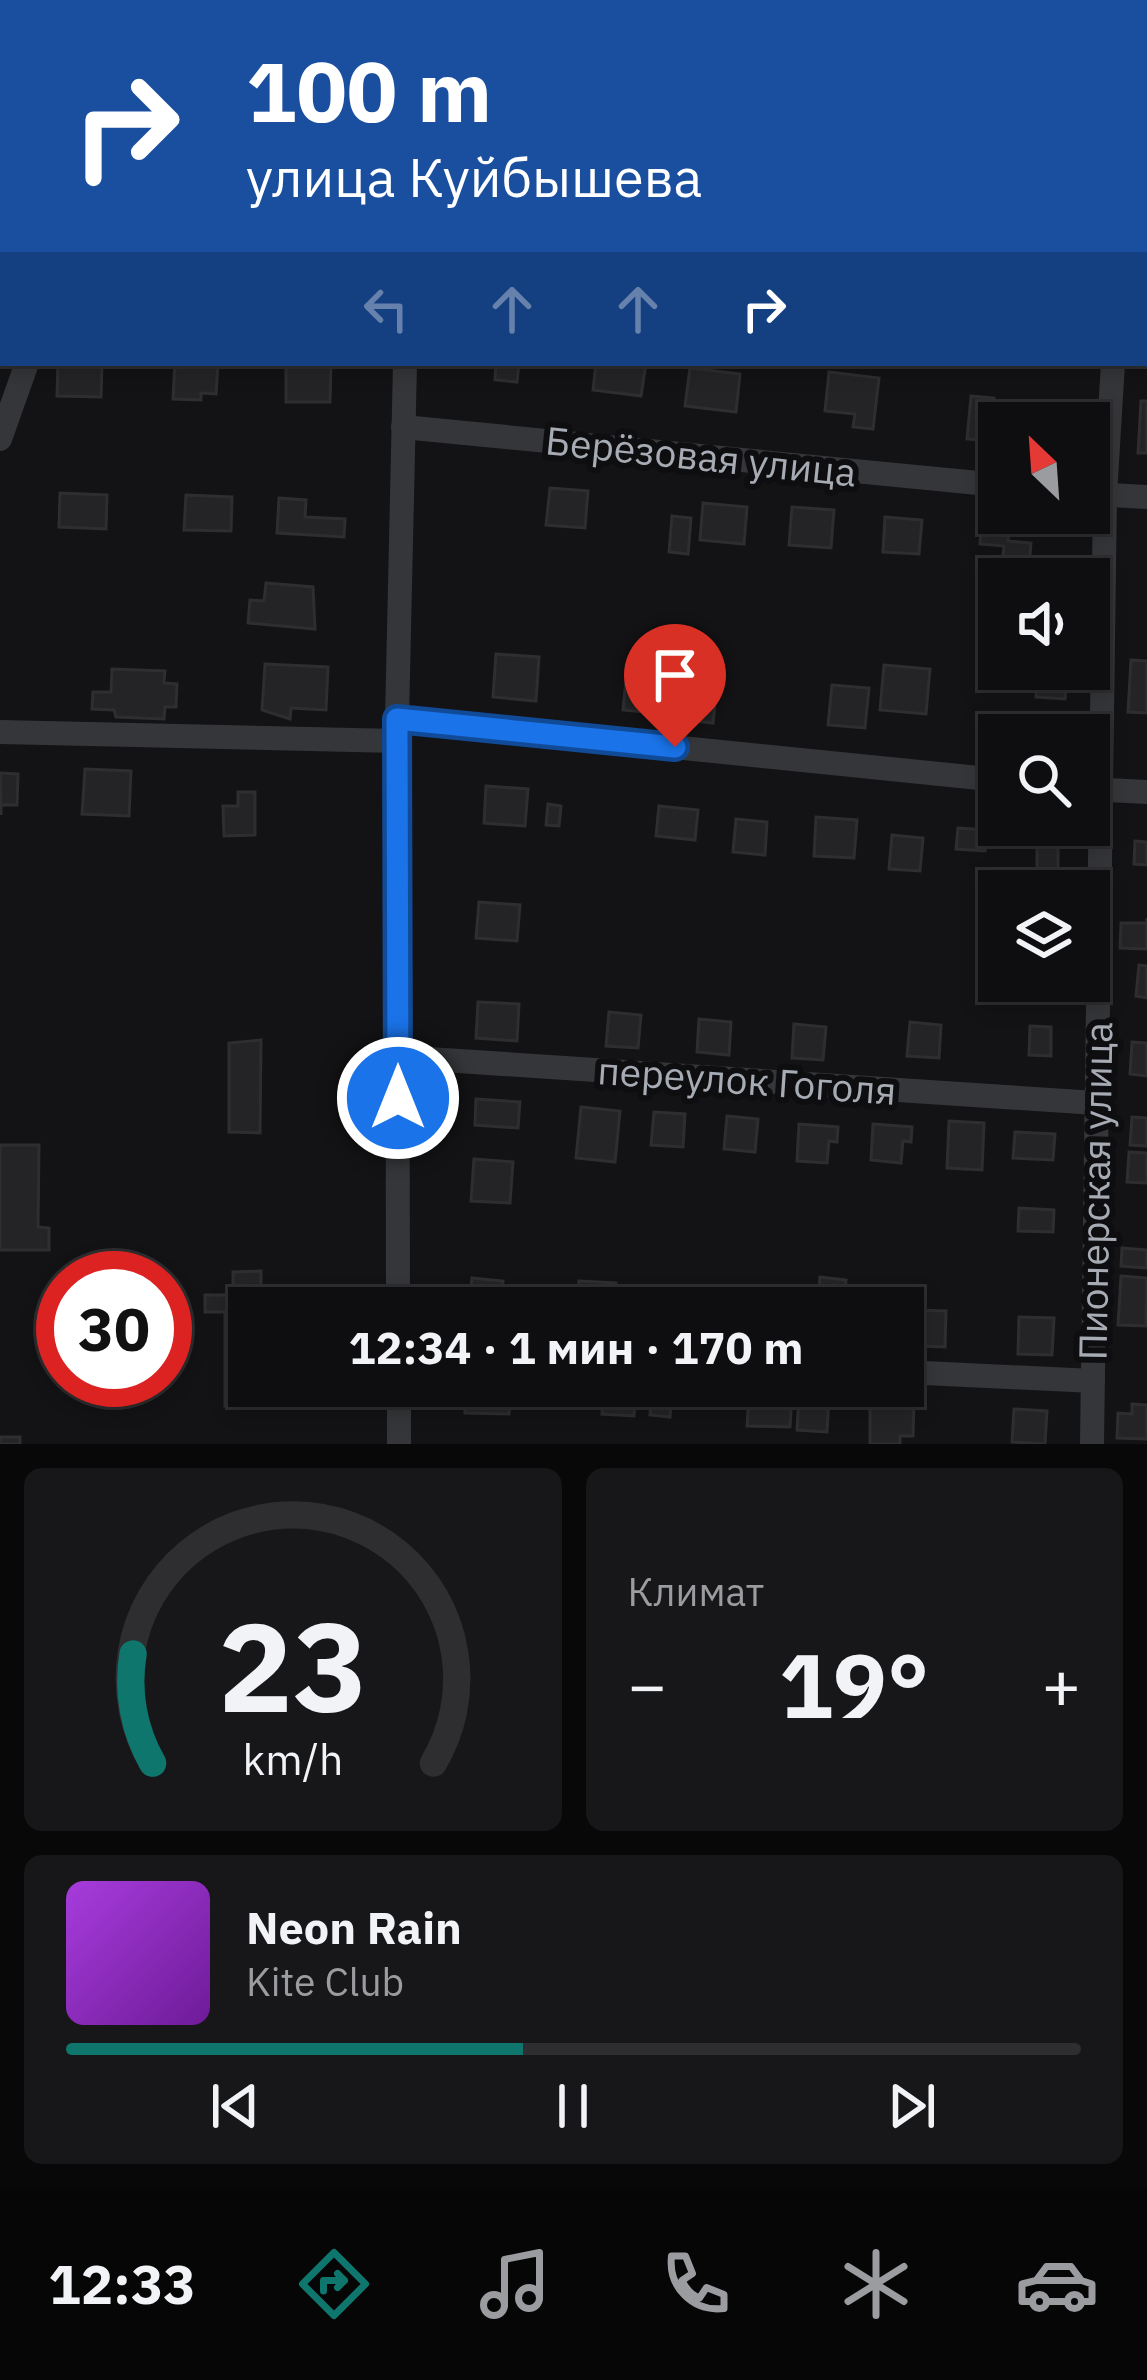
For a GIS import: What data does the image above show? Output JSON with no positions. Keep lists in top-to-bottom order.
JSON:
{
  "streets": {
    "street": ["Берёзовая улица", "переулок Гоголя", "Пионерская улица"]
  },
  "crossings": [
    ["переулок Гоголя", "Пионерская улица"]
  ],
  "north": "top left",
  "page": {
    "turn": ["100 m", "улица Куйбышева"],
    "limit": "30",
    "trip": "12:34 · 1 мин · 170 m",
    "tile": "Климат",
    "heat": ["−", "19°", "+"],
    "song": ["Neon Rain", "Kite Club"],
    "tabs": "12:33",
    "gauge": ["23", "km/h"]
  }
}
